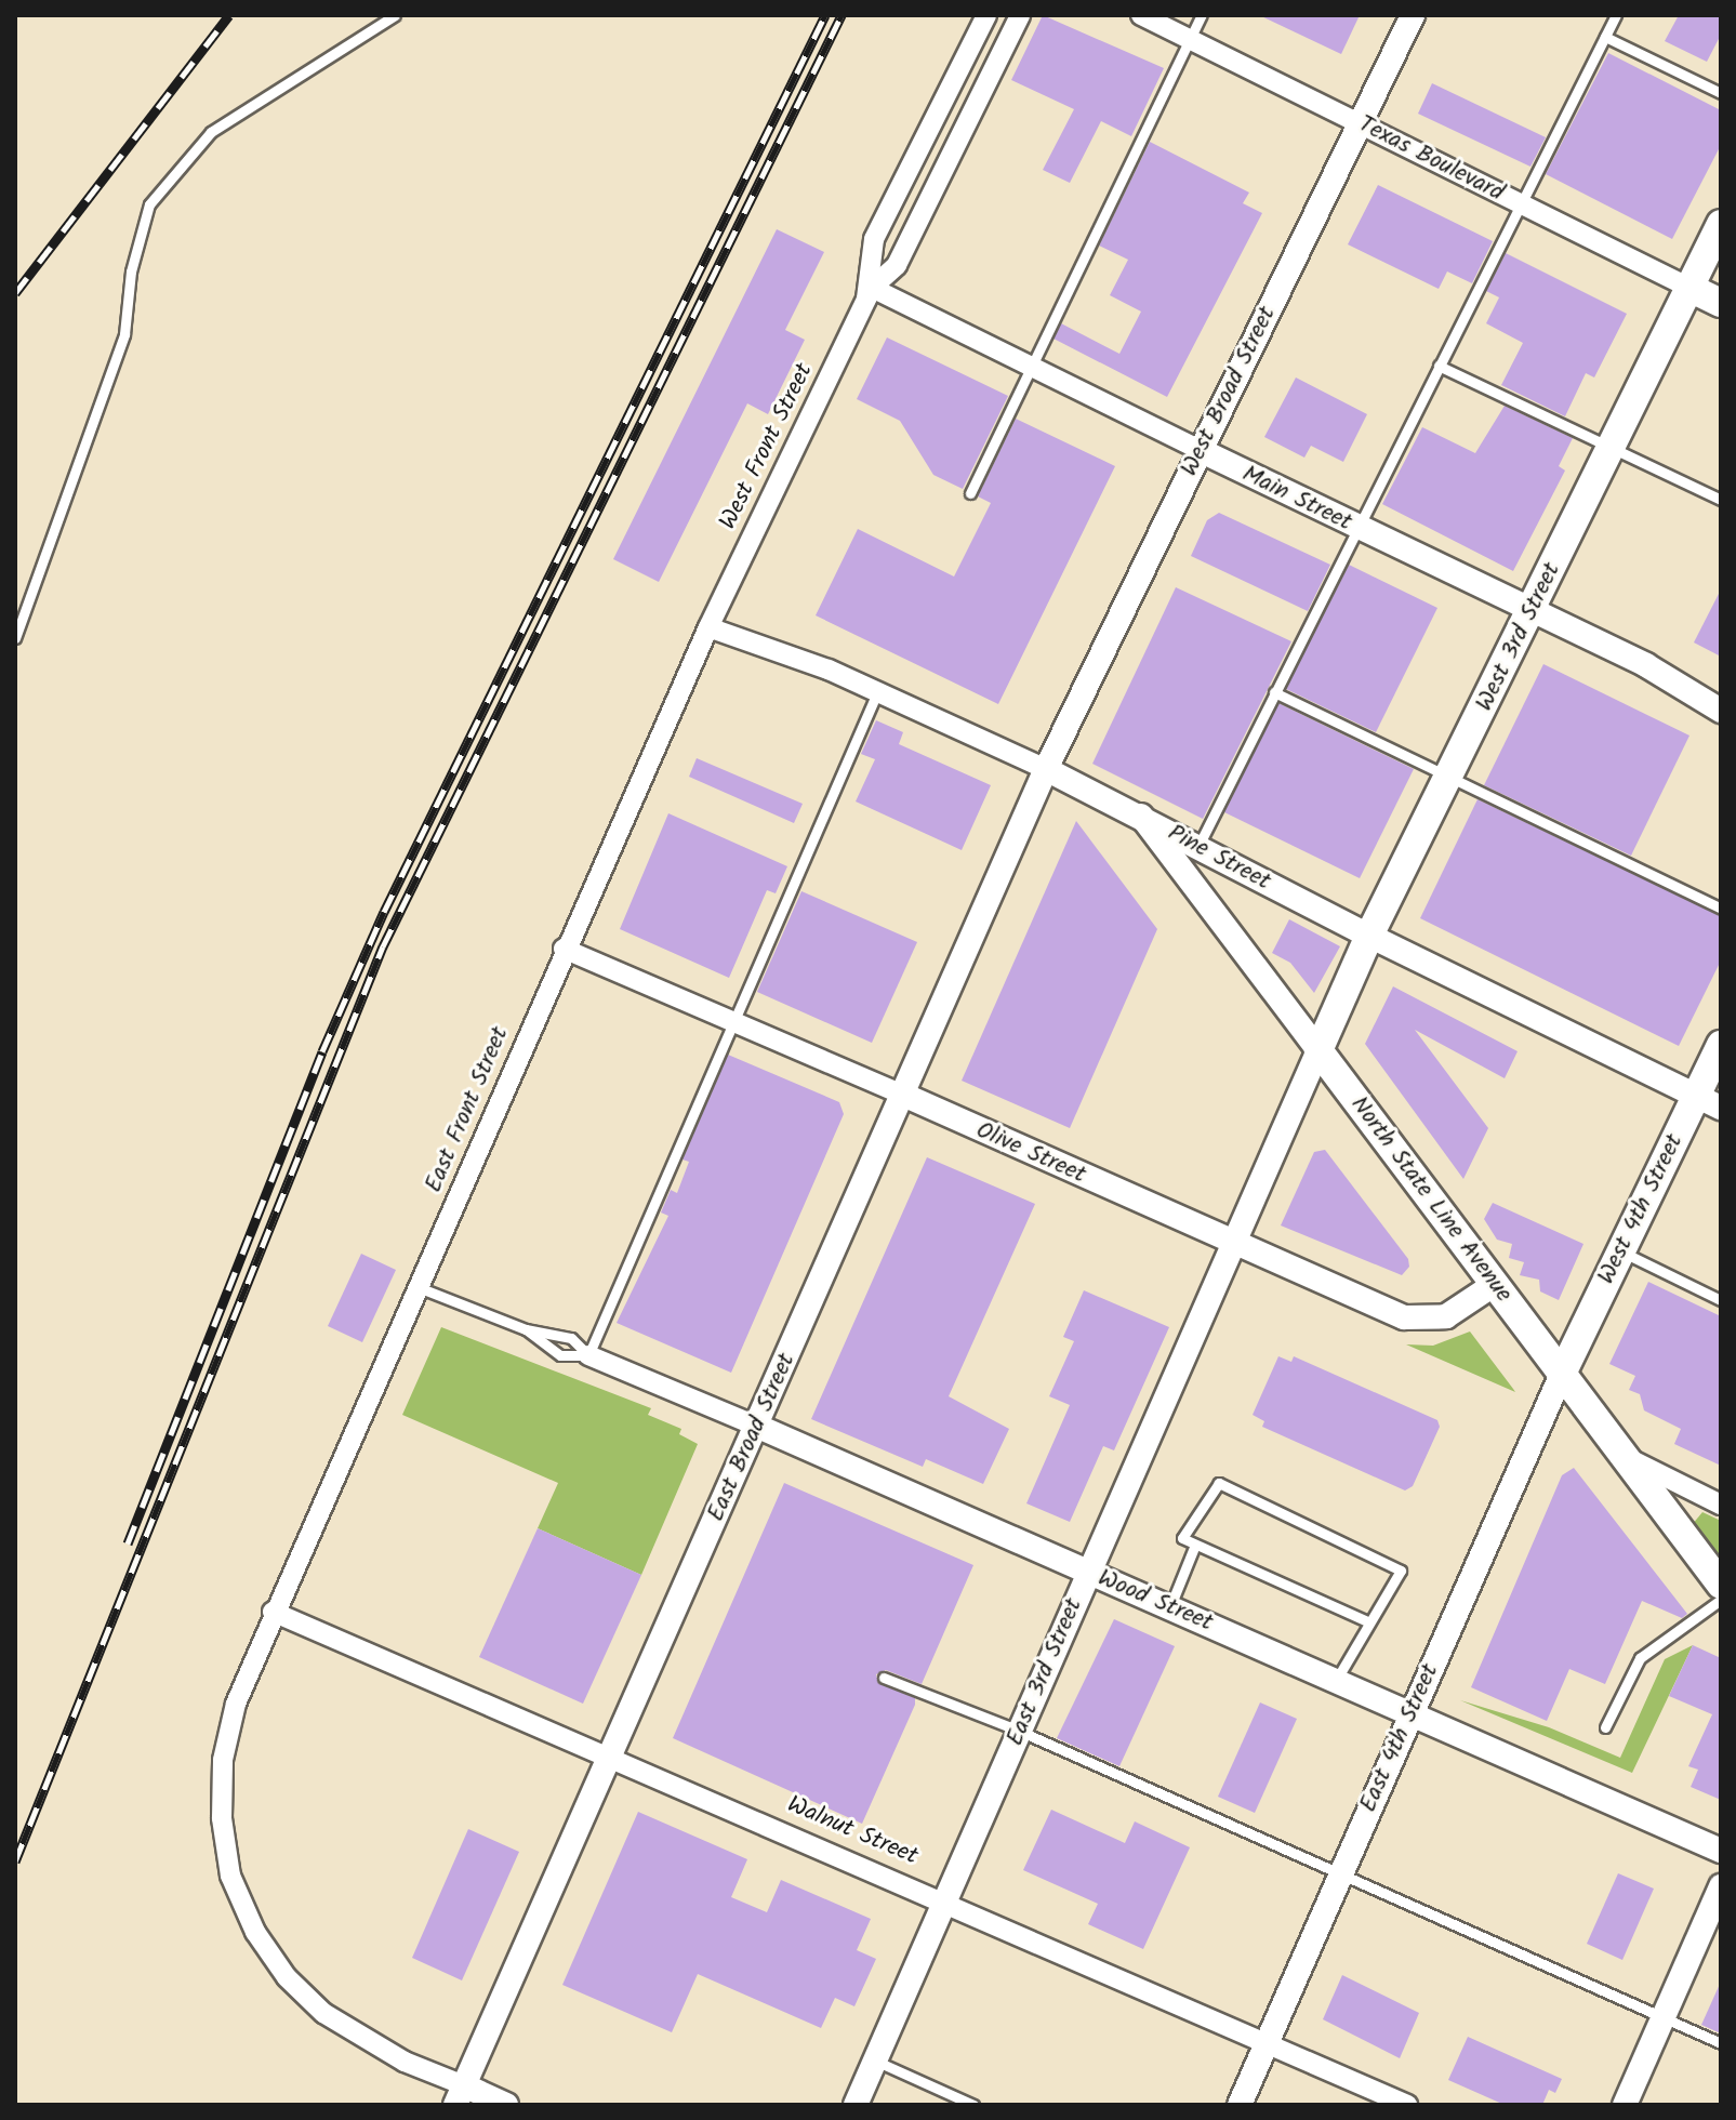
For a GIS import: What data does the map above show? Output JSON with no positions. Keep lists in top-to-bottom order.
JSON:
{
  "streets": {
    "main road": [
      "Texas Boulevard",
      "West 3rd Street",
      "North State Line Avenue",
      "West 4th Street"
    ],
    "street": [
      "West Broad Street",
      "West Front Street",
      "Main Street",
      "Pine Street",
      "East Front Street",
      "Olive Street",
      "East Broad Street",
      "Wood Street",
      "East 3rd Street",
      "East 4th Street",
      "Walnut Street"
    ]
  },
  "crossings": [
    ["Texas Boulevard", "West Broad Street"],
    ["Texas Boulevard", "West 3rd Street"],
    ["West Broad Street", "Main Street"],
    ["West Broad Street", "Pine Street"],
    ["West Broad Street", "East Broad Street"],
    ["West Front Street", "Main Street"],
    ["West Front Street", "Pine Street"],
    ["West Front Street", "East Front Street"],
    ["Main Street", "West 3rd Street"],
    ["West 3rd Street", "Pine Street"],
    ["West 3rd Street", "North State Line Avenue"],
    ["West 3rd Street", "East 3rd Street"],
    ["Pine Street", "East Front Street"],
    ["Pine Street", "North State Line Avenue"],
    ["Pine Street", "West 4th Street"],
    ["Pine Street", "East Broad Street"],
    ["East Front Street", "Olive Street"],
    ["East Front Street", "East Broad Street"],
    ["East Front Street", "Walnut Street"],
    ["Olive Street", "North State Line Avenue"],
    ["Olive Street", "East Broad Street"],
    ["Olive Street", "East 3rd Street"],
    ["North State Line Avenue", "West 4th Street"],
    ["North State Line Avenue", "East 3rd Street"],
    ["North State Line Avenue", "East 4th Street"],
    ["West 4th Street", "East 4th Street"],
    ["East Broad Street", "Wood Street"],
    ["East Broad Street", "Walnut Street"],
    ["Wood Street", "East 3rd Street"],
    ["Wood Street", "East 4th Street"],
    ["East 3rd Street", "Walnut Street"],
    ["East 4th Street", "Walnut Street"]
  ]
}
